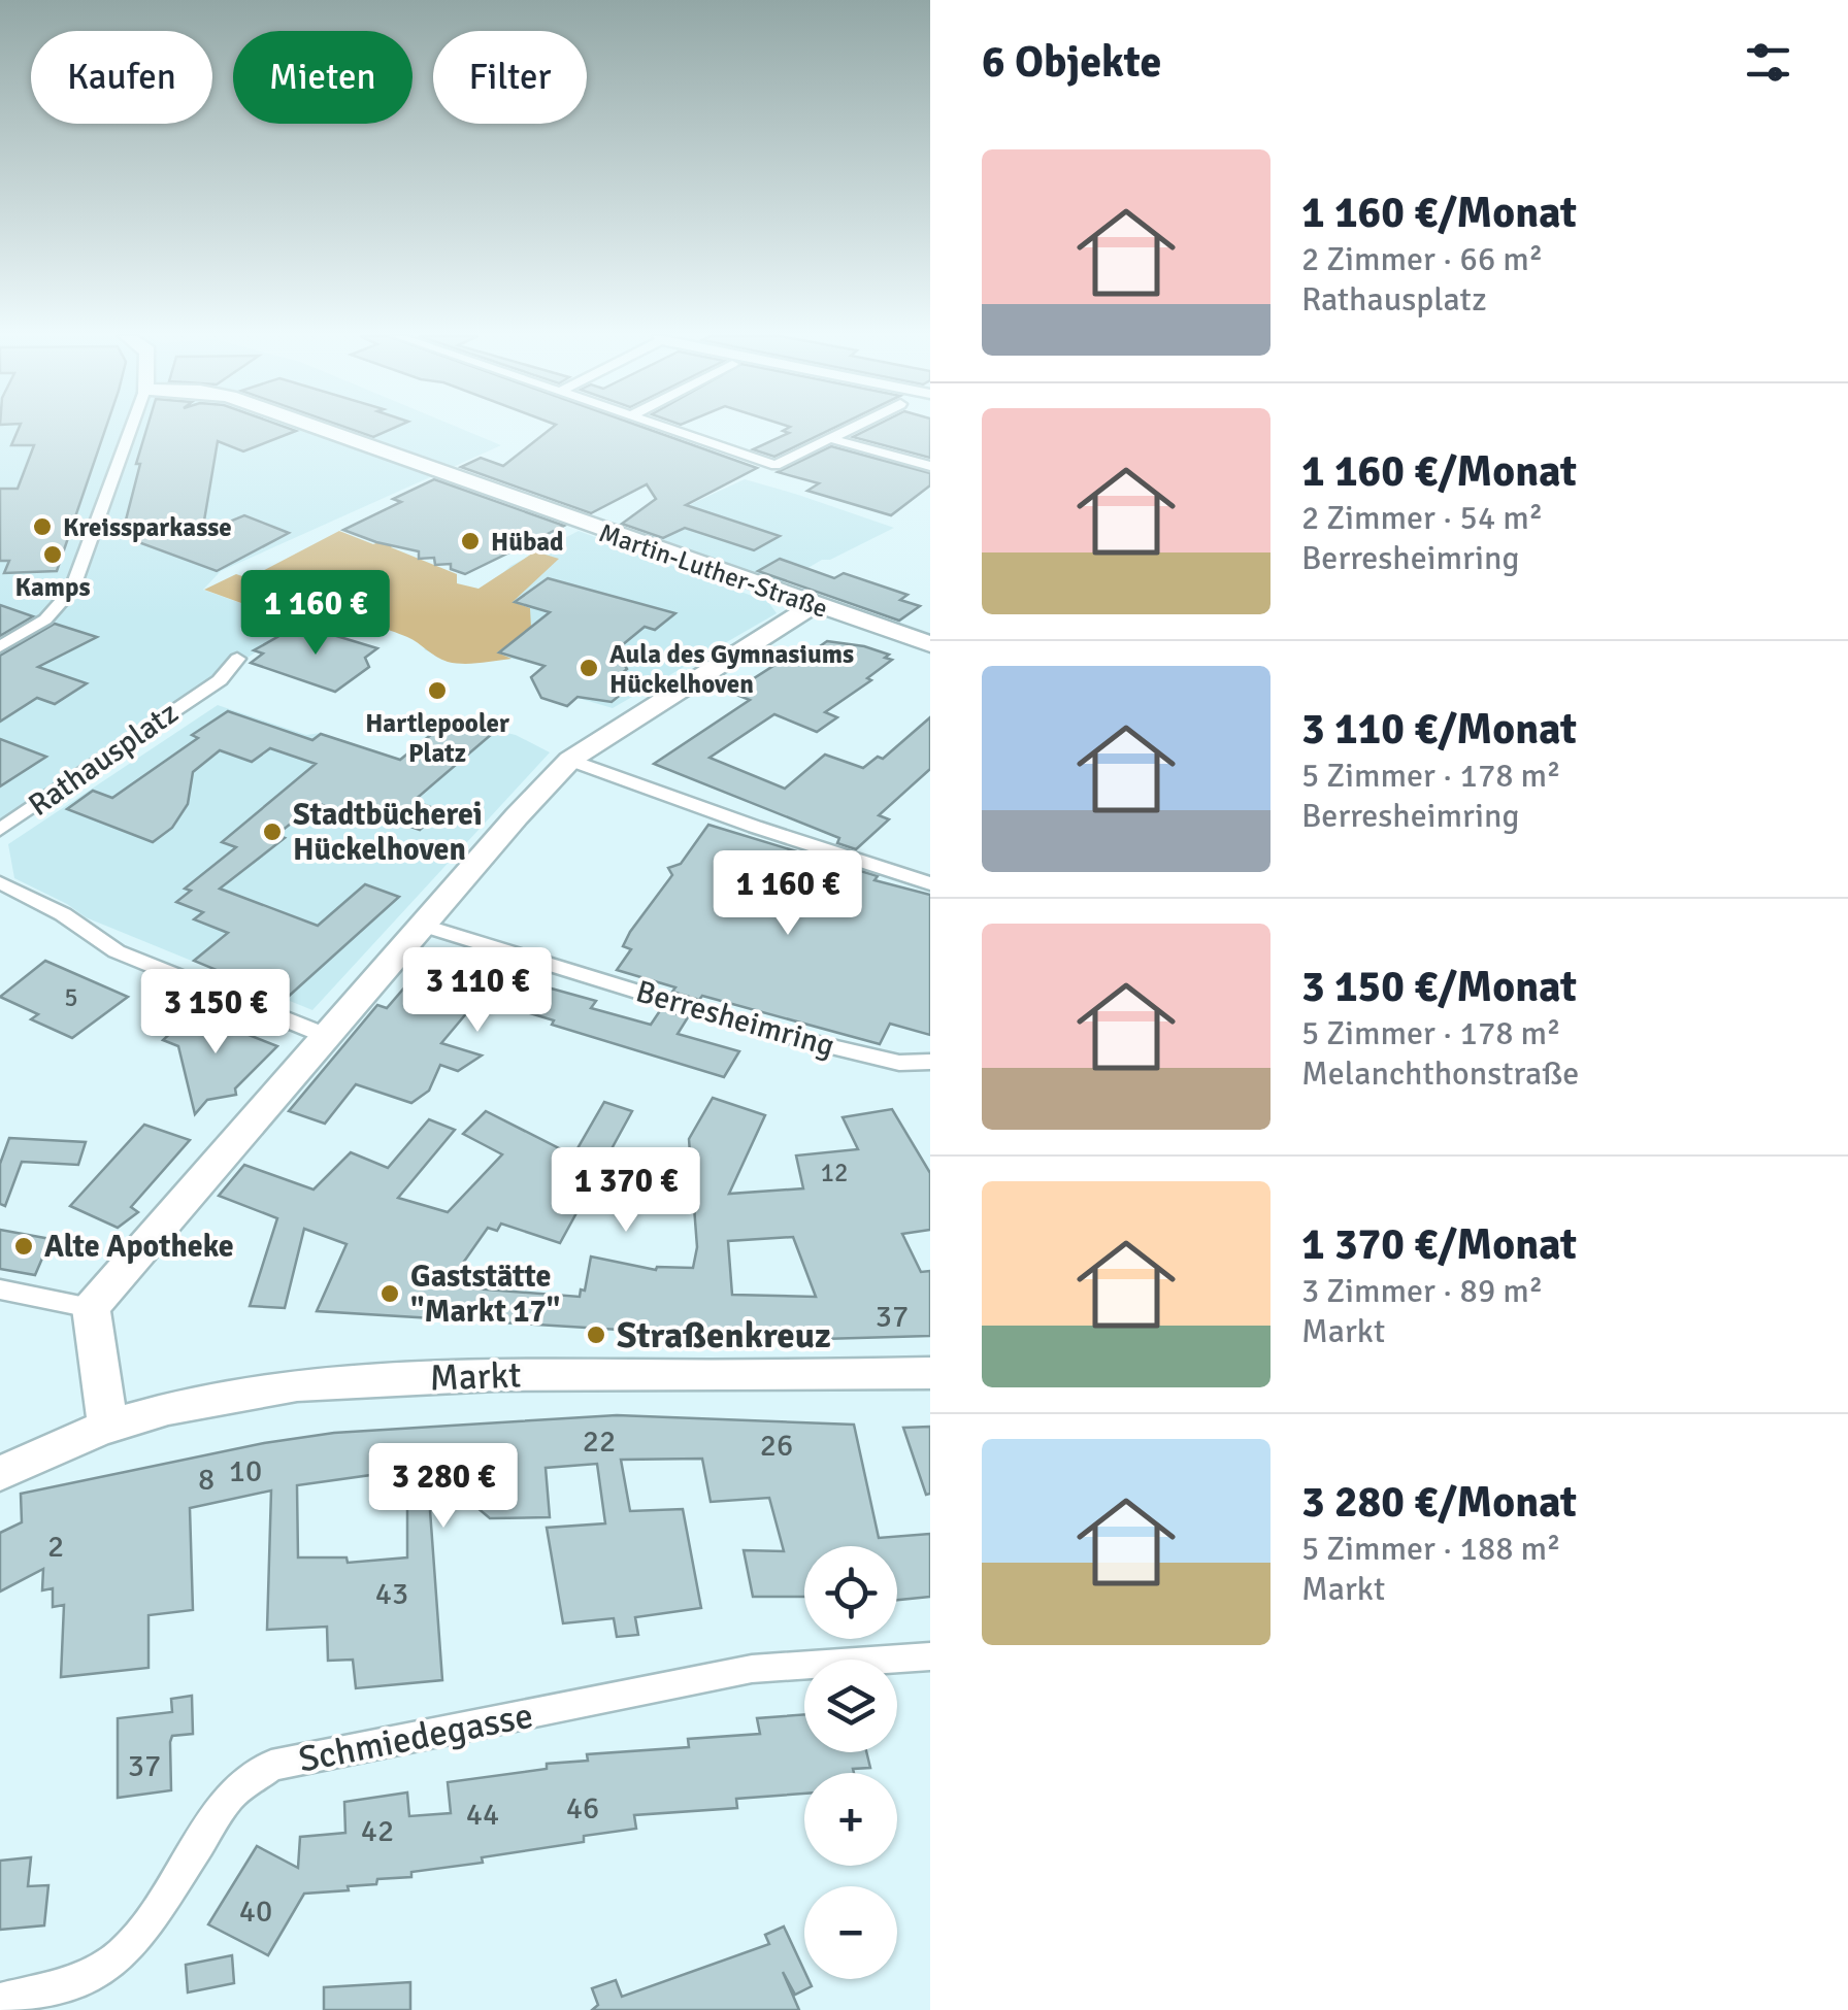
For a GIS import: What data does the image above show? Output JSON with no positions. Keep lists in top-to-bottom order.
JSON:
{
  "streets": {
    "street": [
      "Martin-Luther-Straße",
      "Rathausplatz",
      "Berresheimring",
      "Markt",
      "Schmiedegasse"
    ]
  },
  "places": [
    "Kreissparkasse",
    "Hübad",
    "Kamps",
    "Aula des Gymnasiums Hückelhoven",
    "Hartlepooler Platz",
    "Stadtbücherei Hückelhoven",
    "Alte Apotheke",
    "Gaststätte \"Markt 17\"",
    "Straßenkreuz"
  ],
  "house_numbers": [
    "5",
    "12",
    "37",
    "22",
    "26",
    "10",
    "8",
    "2",
    "43",
    "37",
    "46",
    "44",
    "42",
    "40"
  ],
  "page": {
    "heading": "6 Objekte",
    "chip": ["Kaufen", "Mieten", "Filter"],
    "list": [
      {
        "name": "1 160 €/Monat",
        "note": "2 Zimmer · 66 m² · Rathausplatz"
      },
      {
        "name": "1 160 €/Monat",
        "note": "2 Zimmer · 54 m² · Berresheimring"
      },
      {
        "name": "3 110 €/Monat",
        "note": "5 Zimmer · 178 m² · Berresheimring"
      },
      {
        "name": "3 150 €/Monat",
        "note": "5 Zimmer · 178 m² · Melanchthonstraße"
      },
      {
        "name": "1 370 €/Monat",
        "note": "3 Zimmer · 89 m² · Markt"
      },
      {
        "name": "3 280 €/Monat",
        "note": "5 Zimmer · 188 m² · Markt"
      }
    ],
    "price": [
      "1 160 €",
      "1 160 €",
      "3 110 €",
      "3 150 €",
      "1 370 €",
      "3 280 €"
    ],
    "map_buttons": ["+", "−"]
  }
}
